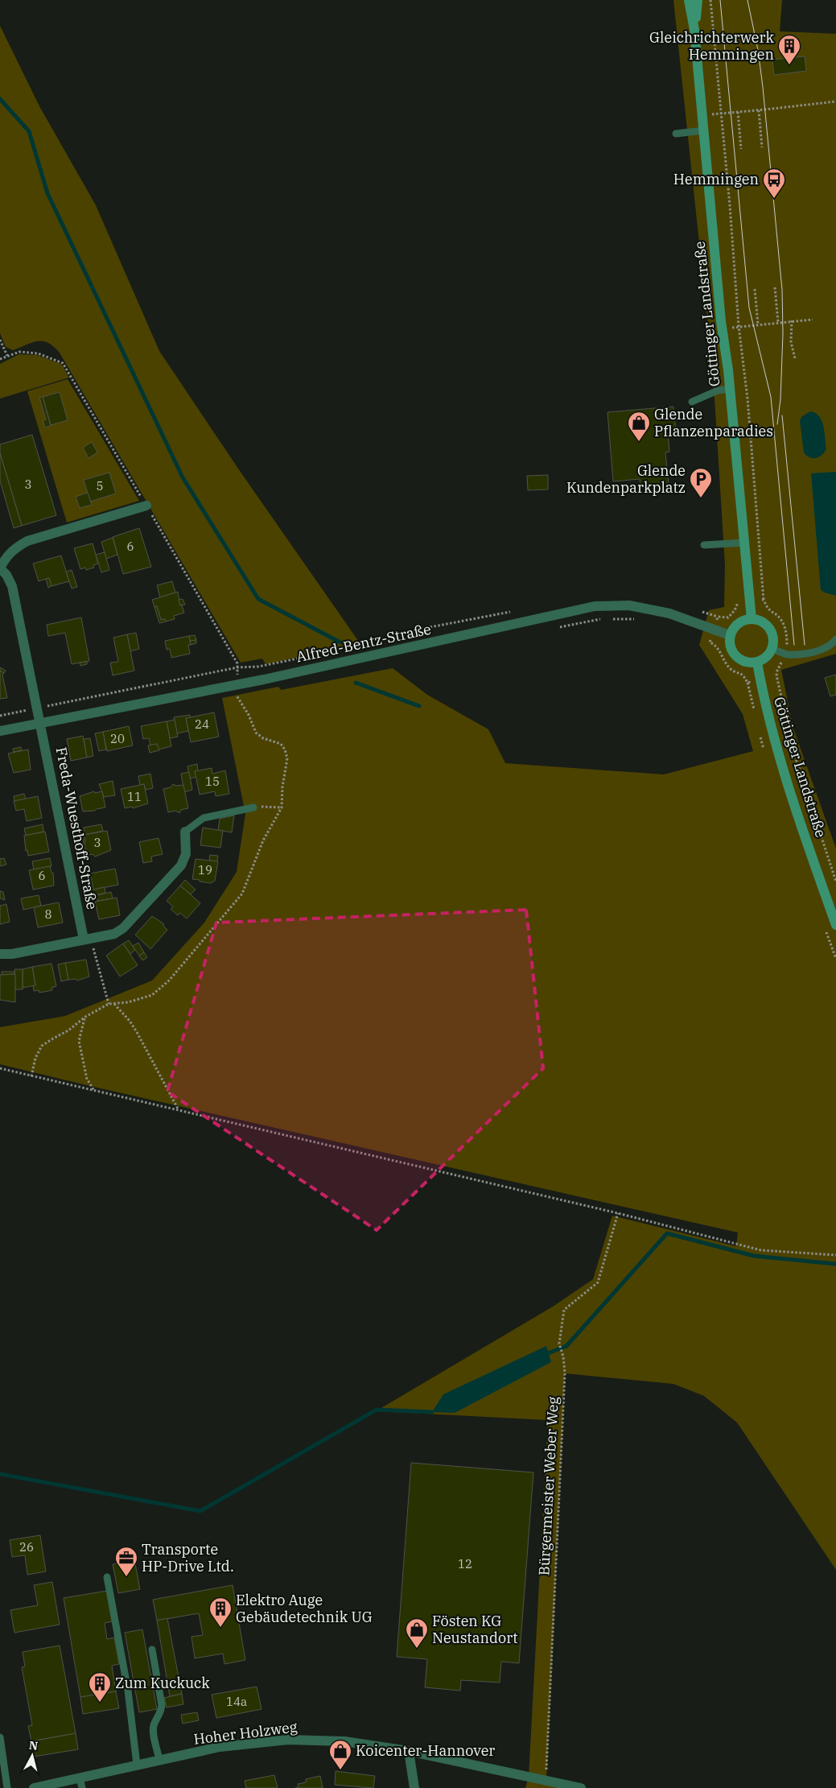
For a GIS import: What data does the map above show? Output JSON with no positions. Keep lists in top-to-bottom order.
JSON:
{
  "streets": {
    "street": [
      "Göttinger Landstraße",
      "Alfred-Bentz-Straße",
      "Freda-Wuesthoff-Straße",
      "Hoher Holzweg"
    ],
    "path": ["Bürgermeister Weber Weg"]
  },
  "crossings": [
    ["Göttinger Landstraße", "Alfred-Bentz-Straße"],
    ["Alfred-Bentz-Straße", "Freda-Wuesthoff-Straße"],
    ["Bürgermeister Weber Weg", "Hoher Holzweg"]
  ],
  "places": {
    "building": ["Gleichrichterwerk Hemmingen", "Elektro Auge Gebäudetechnik UG", "Zum Kuckuck"],
    "bus stop": ["Hemmingen"],
    "shop": ["Glende Pflanzenparadies", "Fösten KG Neustandort", "Koicenter-Hannover"],
    "parking": ["Glende Kundenparkplatz"],
    "office": ["Transporte HP-Drive Ltd."]
  },
  "house_numbers": [
    "3",
    "5",
    "6",
    "24",
    "20",
    "15",
    "11",
    "3",
    "19",
    "6",
    "8",
    "26",
    "12",
    "14a"
  ],
  "north": "top"
}
